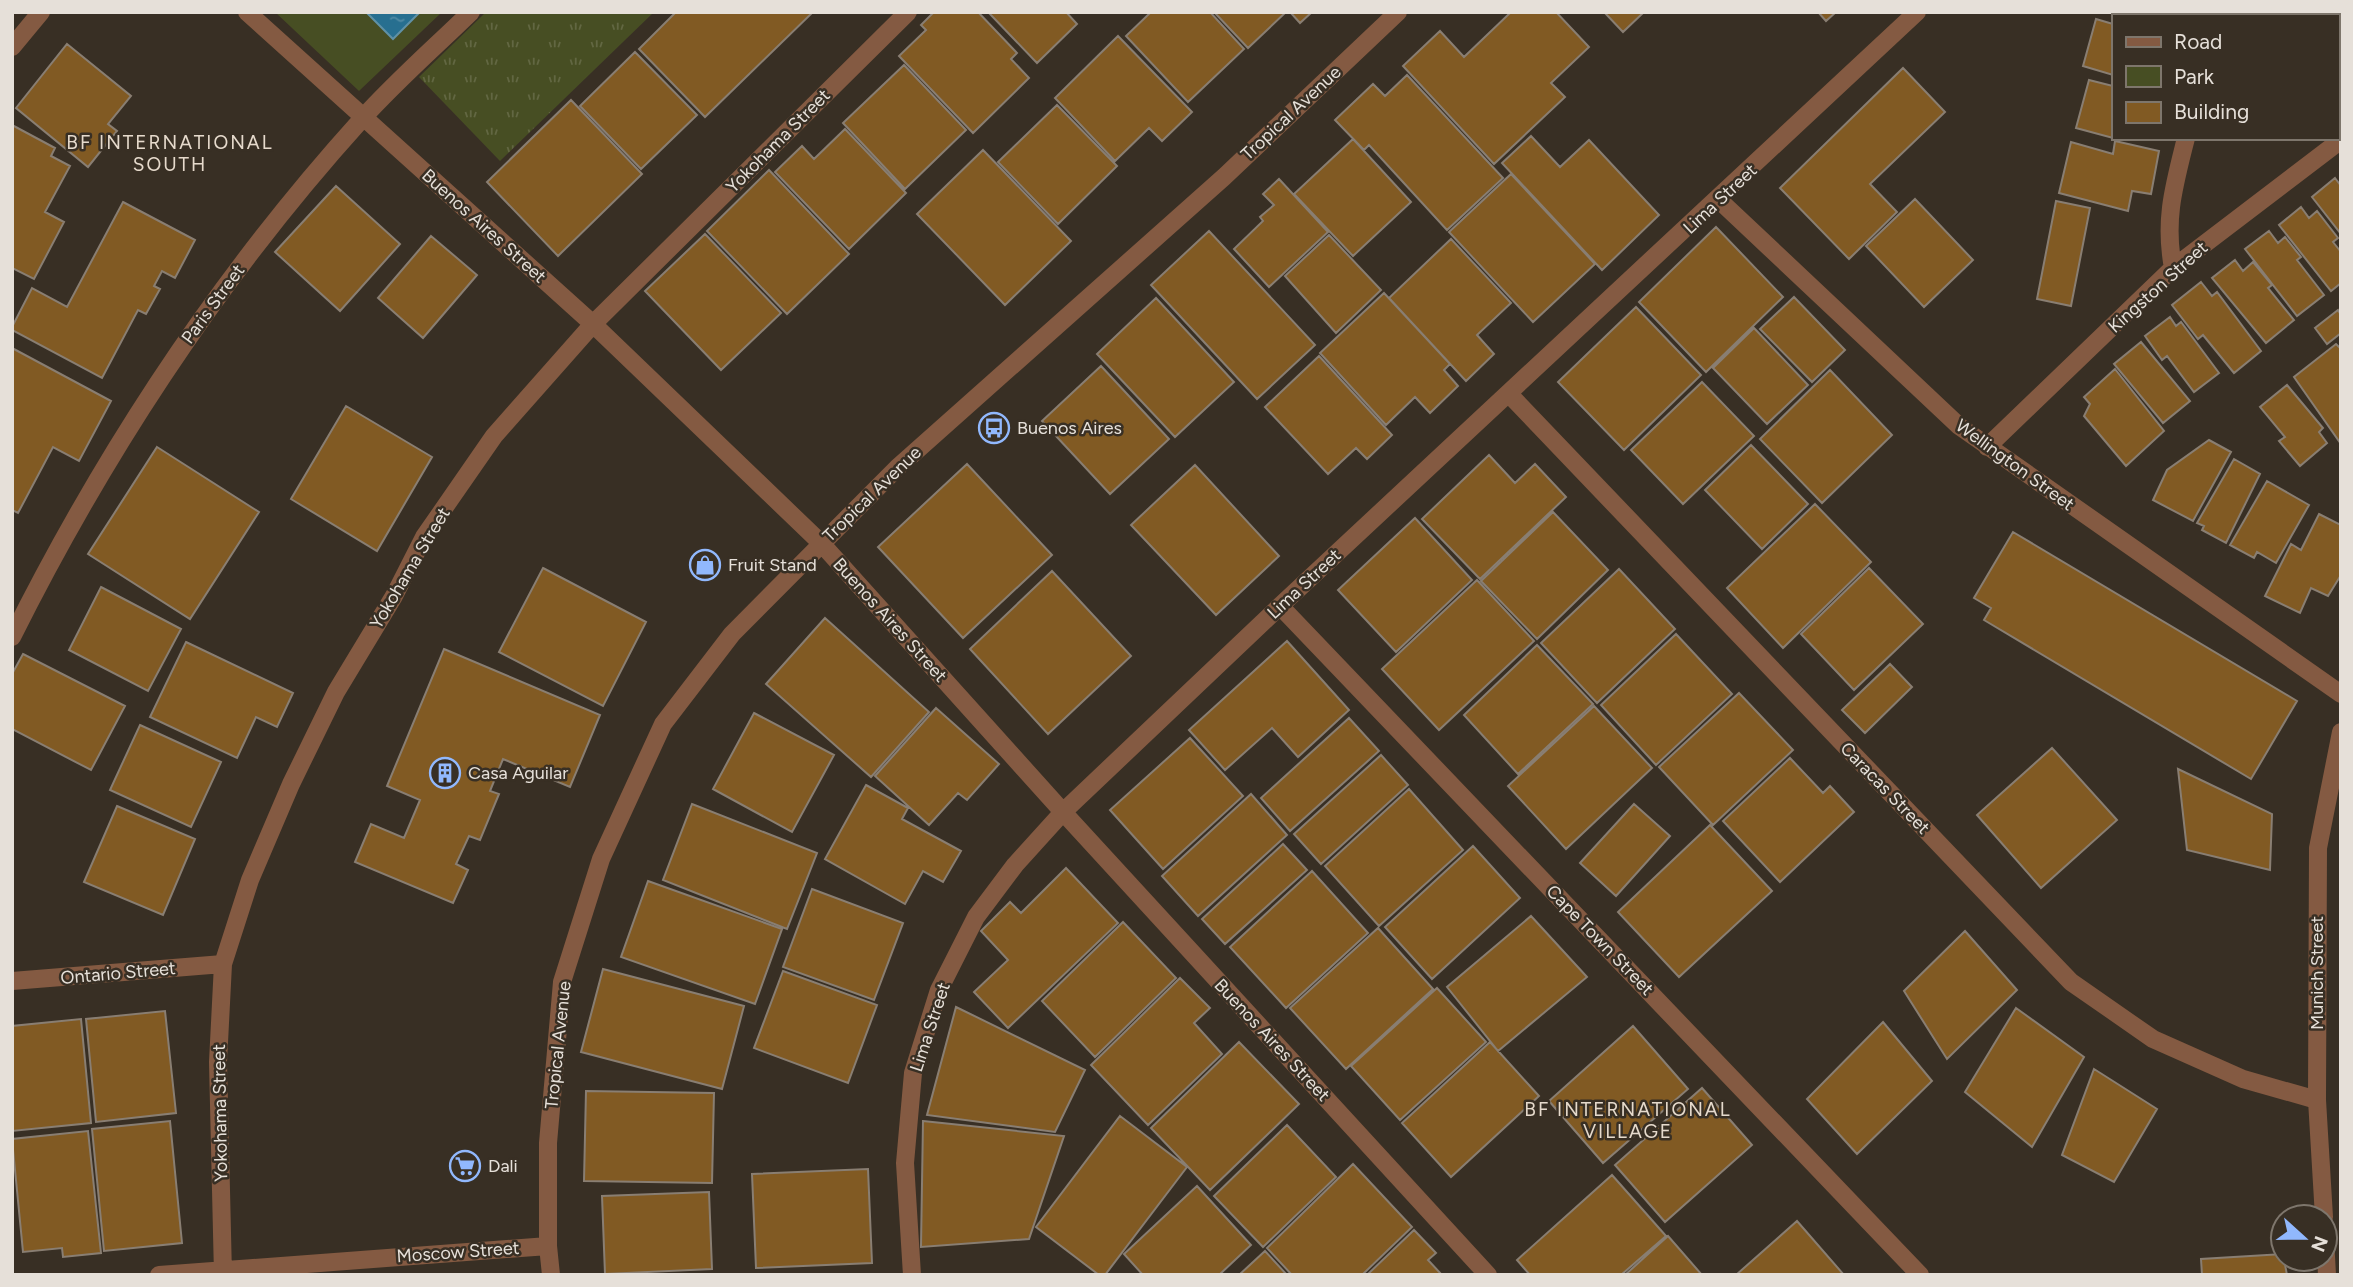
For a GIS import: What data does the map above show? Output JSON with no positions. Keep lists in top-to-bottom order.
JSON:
{
  "streets": {
    "street": [
      "Tropical Avenue",
      "Yokohama Street",
      "Lima Street",
      "Buenos Aires Street",
      "Kingston Street",
      "Paris Street",
      "Wellington Street",
      "Caracas Street",
      "Cape Town Street",
      "Ontario Street",
      "Munich Street",
      "Moscow Street"
    ]
  },
  "crossings": [
    ["Tropical Avenue", "Buenos Aires Street"],
    ["Tropical Avenue", "Moscow Street"],
    ["Yokohama Street", "Buenos Aires Street"],
    ["Yokohama Street", "Ontario Street"],
    ["Yokohama Street", "Moscow Street"],
    ["Lima Street", "Buenos Aires Street"],
    ["Lima Street", "Wellington Street"],
    ["Lima Street", "Caracas Street"],
    ["Lima Street", "Cape Town Street"],
    ["Buenos Aires Street", "Paris Street"],
    ["Kingston Street", "Wellington Street"],
    ["Caracas Street", "Munich Street"]
  ],
  "districts": ["BF INTERNATIONAL SOUTH", "BF INTERNATIONAL VILLAGE"],
  "places": {
    "bus stop": ["Buenos Aires"],
    "shop": ["Fruit Stand"],
    "building": ["Casa Aguilar"],
    "supermarket": ["Dali"]
  },
  "legend": ["Road", "Park", "Building"],
  "north": "right"
}
